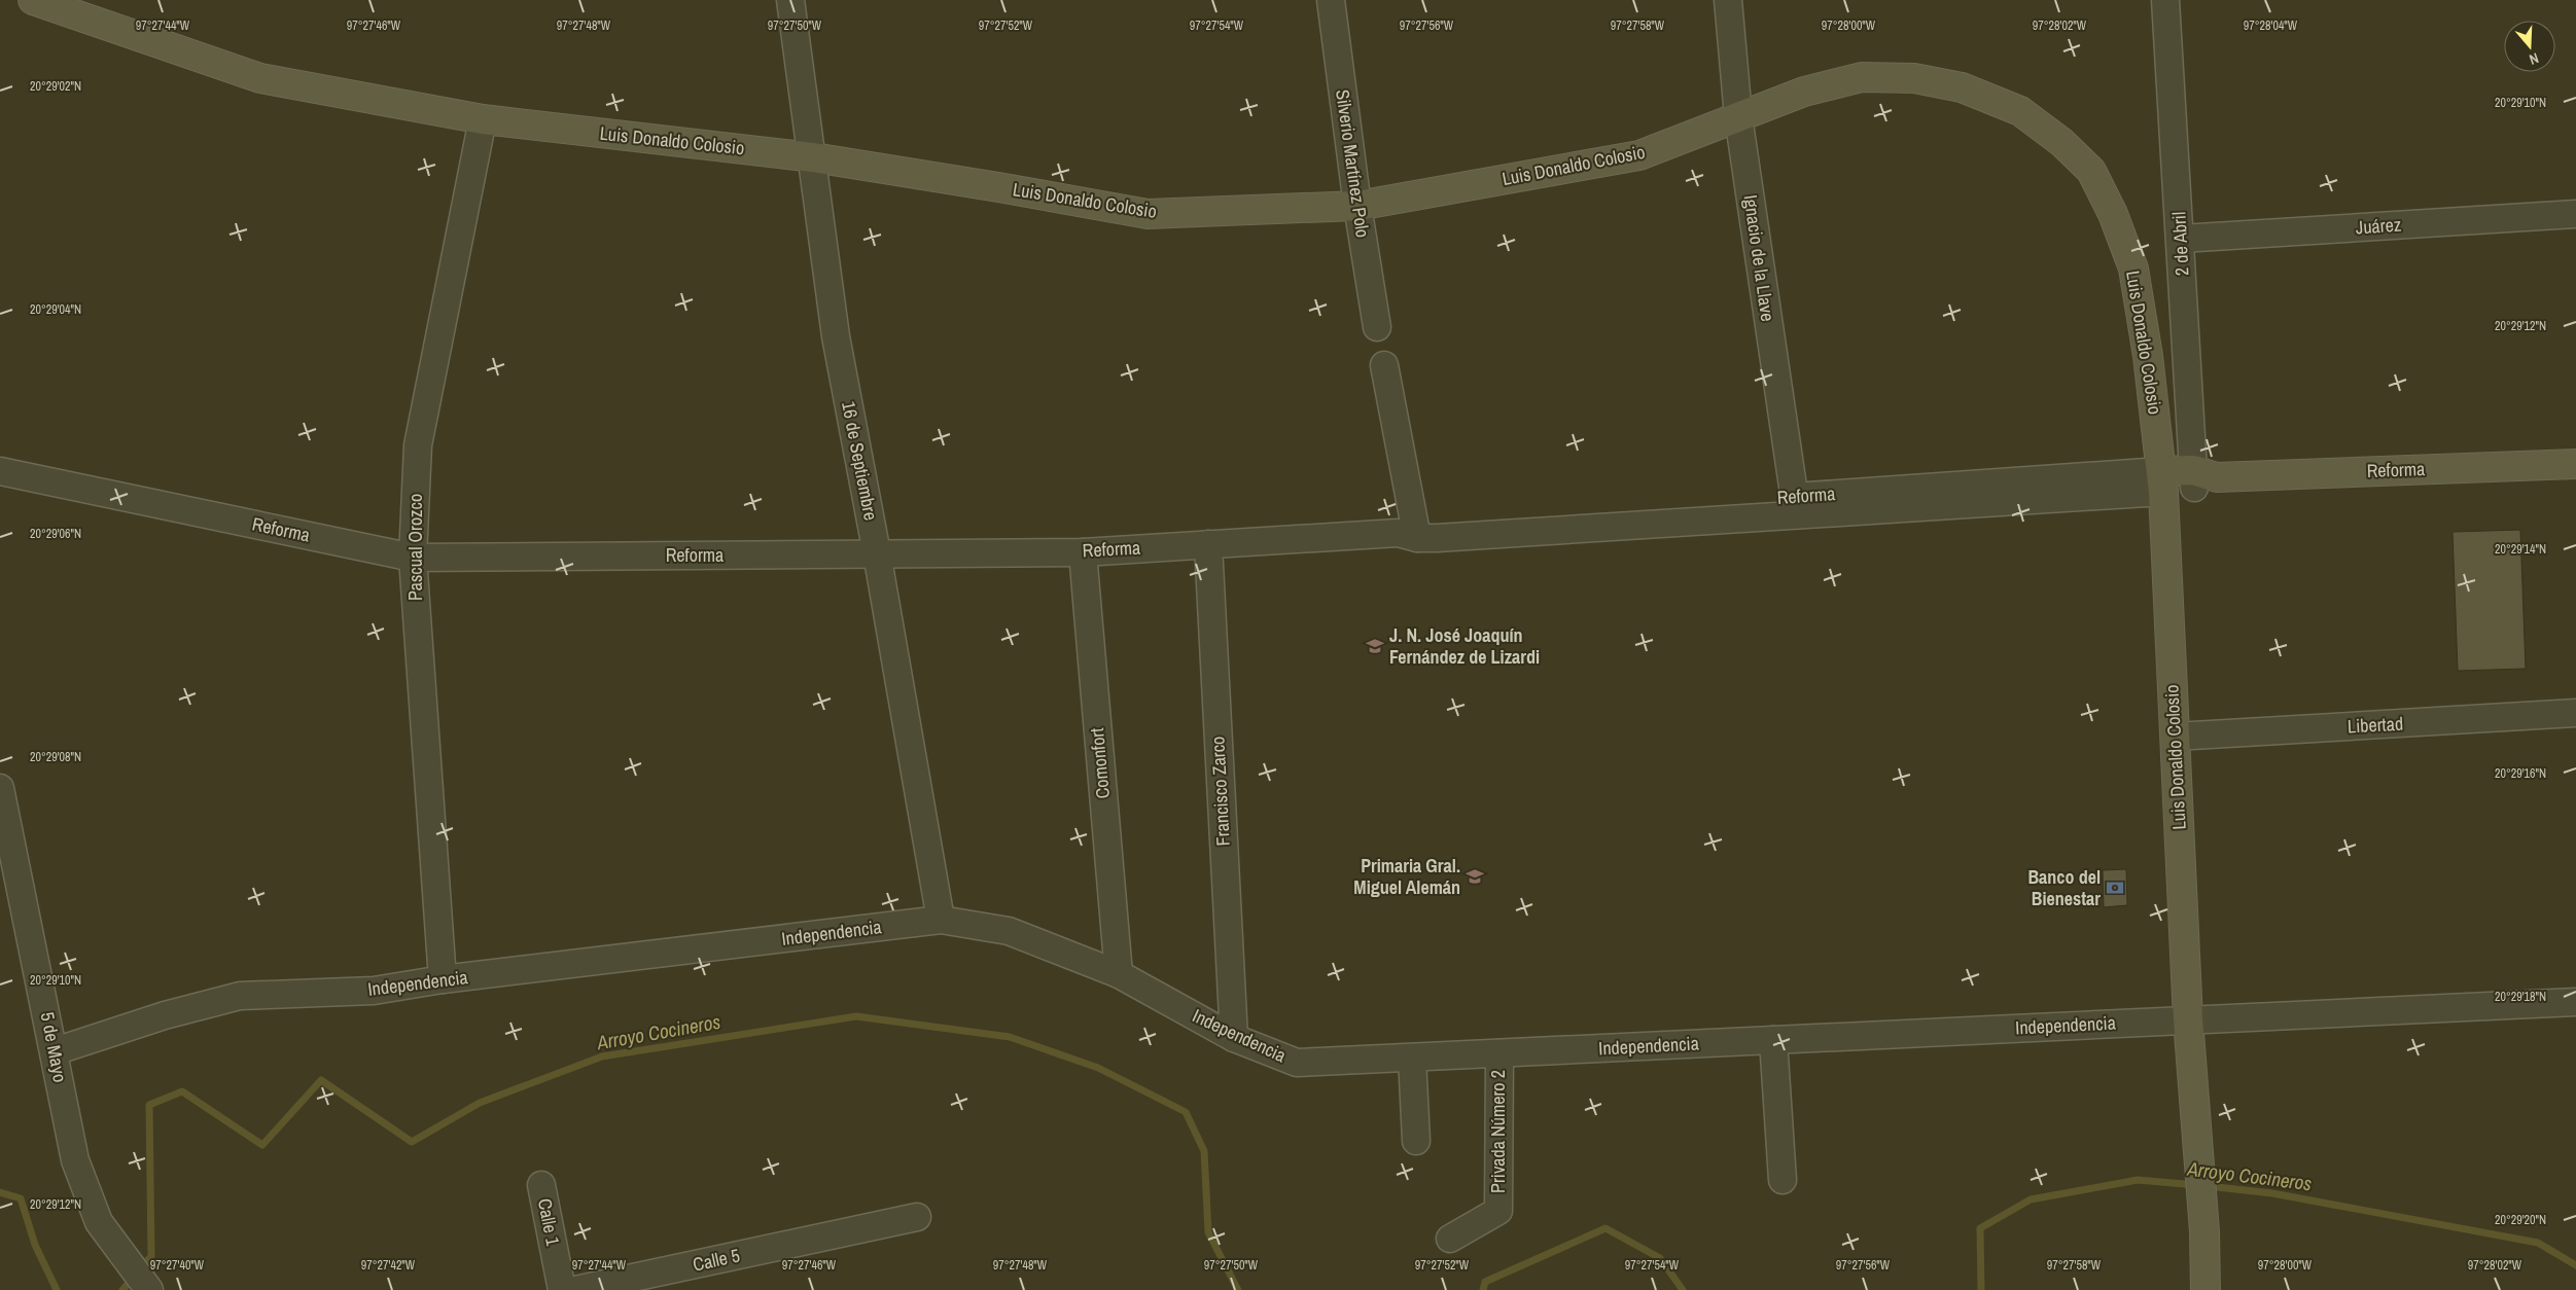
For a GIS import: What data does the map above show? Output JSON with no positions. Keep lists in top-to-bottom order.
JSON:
{
  "streets": {
    "main road": ["Luis Donaldo Colosio", "Reforma"],
    "street": [
      "Silverio Martínez Polo",
      "Juárez",
      "2 de Abril",
      "Ignacio de la Llave",
      "16 de Septiembre",
      "Pascual Orozco",
      "Libertad",
      "Comonfort",
      "Francisco Zarco",
      "Independencia",
      "5 de Mayo",
      "Privada Número 2",
      "Calle 1",
      "Calle 5"
    ]
  },
  "crossings": [
    ["Luis Donaldo Colosio", "Silverio Martínez Polo"],
    ["Luis Donaldo Colosio", "Ignacio de la Llave"],
    ["Luis Donaldo Colosio", "16 de Septiembre"],
    ["Luis Donaldo Colosio", "Reforma"],
    ["Luis Donaldo Colosio", "Pascual Orozco"],
    ["Luis Donaldo Colosio", "Libertad"],
    ["Luis Donaldo Colosio", "Independencia"],
    ["Juárez", "2 de Abril"],
    ["2 de Abril", "Reforma"],
    ["Ignacio de la Llave", "Reforma"],
    ["16 de Septiembre", "Reforma"],
    ["16 de Septiembre", "Independencia"],
    ["Reforma", "Pascual Orozco"],
    ["Reforma", "Comonfort"],
    ["Reforma", "Francisco Zarco"],
    ["Pascual Orozco", "Independencia"],
    ["Comonfort", "Independencia"],
    ["Francisco Zarco", "Independencia"],
    ["Independencia", "5 de Mayo"],
    ["Independencia", "Privada Número 2"]
  ],
  "water": ["Arroyo Cocineros"],
  "places": {
    "school or university": ["J. N. José Joaquín Fernández de Lizardi", "Primaria Gral. Miguel Alemán"],
    "bank": ["Banco del Bienestar"]
  },
  "north": "bottom",
  "coordinates": [
    "97°27'44\"W",
    "97°27'46\"W",
    "97°27'48\"W",
    "97°27'50\"W",
    "97°27'52\"W",
    "97°27'54\"W",
    "97°27'56\"W",
    "97°27'58\"W",
    "97°28'00\"W",
    "97°28'02\"W",
    "97°28'04\"W",
    "20°29'02\"N",
    "20°29'10\"N",
    "20°29'04\"N",
    "20°29'12\"N",
    "20°29'06\"N",
    "20°29'14\"N",
    "20°29'08\"N",
    "20°29'16\"N",
    "20°29'18\"N",
    "20°29'20\"N",
    "97°27'40\"W",
    "97°27'42\"W"
  ]
}
